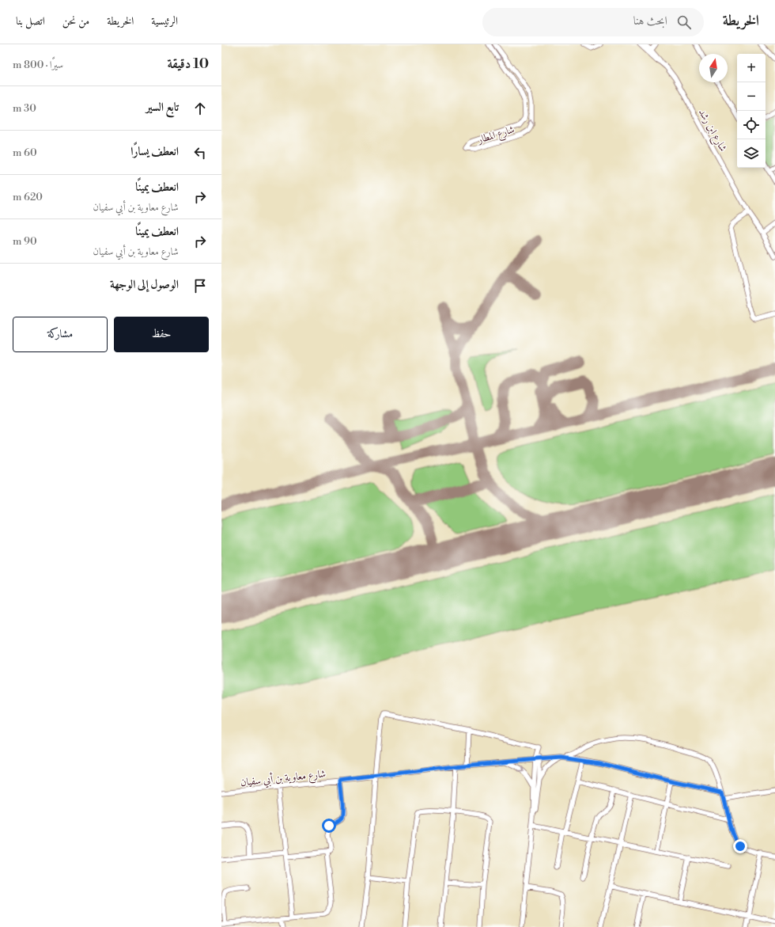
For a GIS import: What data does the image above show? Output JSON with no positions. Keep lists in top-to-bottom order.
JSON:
{
  "streets": {
    "street": ["شارع ابن رشد", "شارع المطار", "شارع معاوية بن أبي سفيان"]
  },
  "north": "top",
  "page": {
    "header": "الخريطة",
    "search": "ابحث هنا",
    "nav": [
      "الرئيسية",
      "الخريطة",
      "من نحن",
      "اتصل بنا"
    ],
    "heading": ["10 دقيقة", "سيرًا · 800 m"],
    "map_buttons": ["+", "−"],
    "list": [
      ["تابع السير", "30 m"],
      ["انعطف يسارًا", "60 m"],
      ["انعطف يمينًا", "شارع معاوية بن أبي سفيان", "620 m"],
      ["انعطف يمينًا", "شارع معاوية بن أبي سفيان", "90 m"],
      "الوصول إلى الوجهة"
    ],
    "buttons": ["حفظ", "مشاركة"]
  }
}
